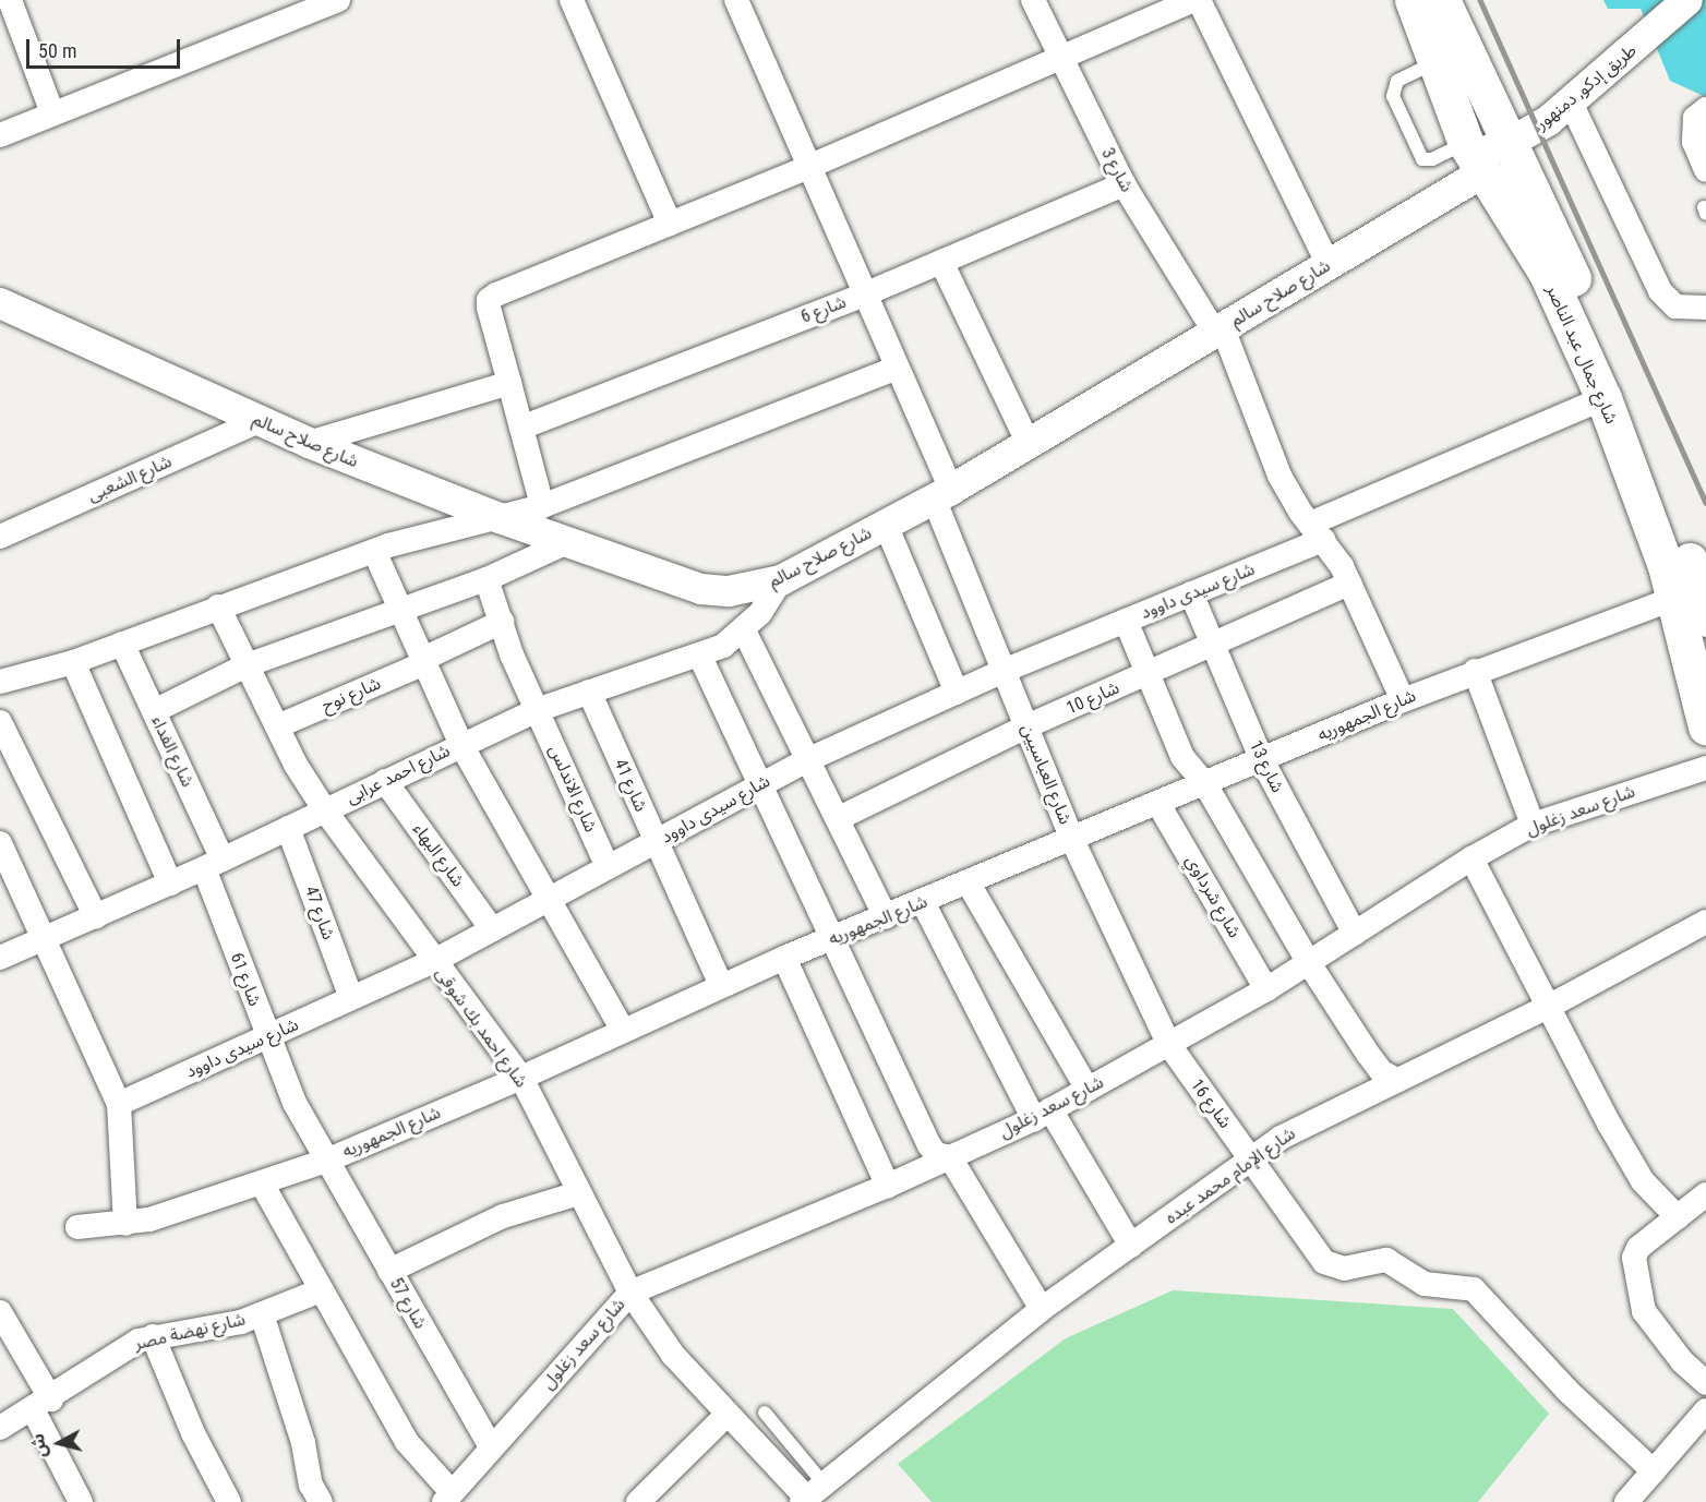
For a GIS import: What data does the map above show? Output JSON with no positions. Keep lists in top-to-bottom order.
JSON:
{
  "streets": {
    "main road": ["شارع جمال عبد الناصر"],
    "street": [
      "طريق إدكو, دمنهور",
      "شارع 3",
      "شارع صلاح سالم",
      "شارع 6",
      "شارع الشعبى",
      "شارع سيدى داوود",
      "شارع نوح",
      "شارع 10",
      "شارع الجمهوريه",
      "شارع الفداء",
      "شارع 13",
      "شارع احمد عرابى",
      "شارع العباسيين",
      "شارع 41",
      "شارع الاندلس",
      "شارع سعد زغلول",
      "شارع البهاء",
      "شارع شرداوي",
      "شارع 47",
      "شارع 61",
      "شارع احمد بك شوقى",
      "شارع 16",
      "شارع الإمام محمد عبده",
      "شارع 57",
      "شارع نهضة مصر"
    ]
  },
  "crossings": [
    ["طريق إدكو, دمنهور", "شارع صلاح سالم"],
    ["طريق إدكو, دمنهور", "شارع جمال عبد الناصر"],
    ["شارع 3", "شارع صلاح سالم"],
    ["شارع 3", "شارع 6"],
    ["شارع 3", "شارع سيدى داوود"],
    ["شارع 3", "شارع 10"],
    ["شارع 3", "شارع الجمهوريه"],
    ["شارع صلاح سالم", "شارع جمال عبد الناصر"],
    ["شارع صلاح سالم", "شارع الشعبى"],
    ["شارع صلاح سالم", "شارع احمد عرابى"],
    ["شارع صلاح سالم", "شارع العباسيين"],
    ["شارع 6", "شارع العباسيين"],
    ["شارع جمال عبد الناصر", "شارع سيدى داوود"],
    ["شارع جمال عبد الناصر", "شارع الجمهوريه"],
    ["شارع سيدى داوود", "شارع 13"],
    ["شارع سيدى داوود", "شارع العباسيين"],
    ["شارع سيدى داوود", "شارع 41"],
    ["شارع سيدى داوود", "شارع الاندلس"],
    ["شارع سيدى داوود", "شارع البهاء"],
    ["شارع سيدى داوود", "شارع 47"],
    ["شارع سيدى داوود", "شارع 61"],
    ["شارع سيدى داوود", "شارع احمد بك شوقى"],
    ["شارع نوح", "شارع الاندلس"],
    ["شارع نوح", "شارع احمد بك شوقى"],
    ["شارع 10", "شارع 13"],
    ["شارع 10", "شارع العباسيين"],
    ["شارع الجمهوريه", "شارع 13"],
    ["شارع الجمهوريه", "شارع العباسيين"],
    ["شارع الجمهوريه", "شارع 41"],
    ["شارع الجمهوريه", "شارع شرداوي"],
    ["شارع الجمهوريه", "شارع 61"],
    ["شارع الجمهوريه", "شارع احمد بك شوقى"],
    ["شارع الجمهوريه", "شارع 57"],
    ["شارع الفداء", "شارع احمد عرابى"],
    ["شارع الفداء", "شارع 61"],
    ["شارع 13", "شارع سعد زغلول"],
    ["شارع احمد عرابى", "شارع 41"],
    ["شارع احمد عرابى", "شارع الاندلس"],
    ["شارع احمد عرابى", "شارع البهاء"],
    ["شارع احمد عرابى", "شارع 47"],
    ["شارع احمد عرابى", "شارع 61"],
    ["شارع احمد عرابى", "شارع احمد بك شوقى"],
    ["شارع العباسيين", "شارع سعد زغلول"],
    ["شارع العباسيين", "شارع 16"],
    ["شارع سعد زغلول", "شارع شرداوي"],
    ["شارع سعد زغلول", "شارع احمد بك شوقى"],
    ["شارع سعد زغلول", "شارع 16"],
    ["شارع سعد زغلول", "شارع 57"],
    ["شارع 61", "شارع 57"],
    ["شارع احمد بك شوقى", "شارع الإمام محمد عبده"],
    ["شارع 16", "شارع الإمام محمد عبده"]
  ],
  "scale_bar": "50 m",
  "north": "left"
}
